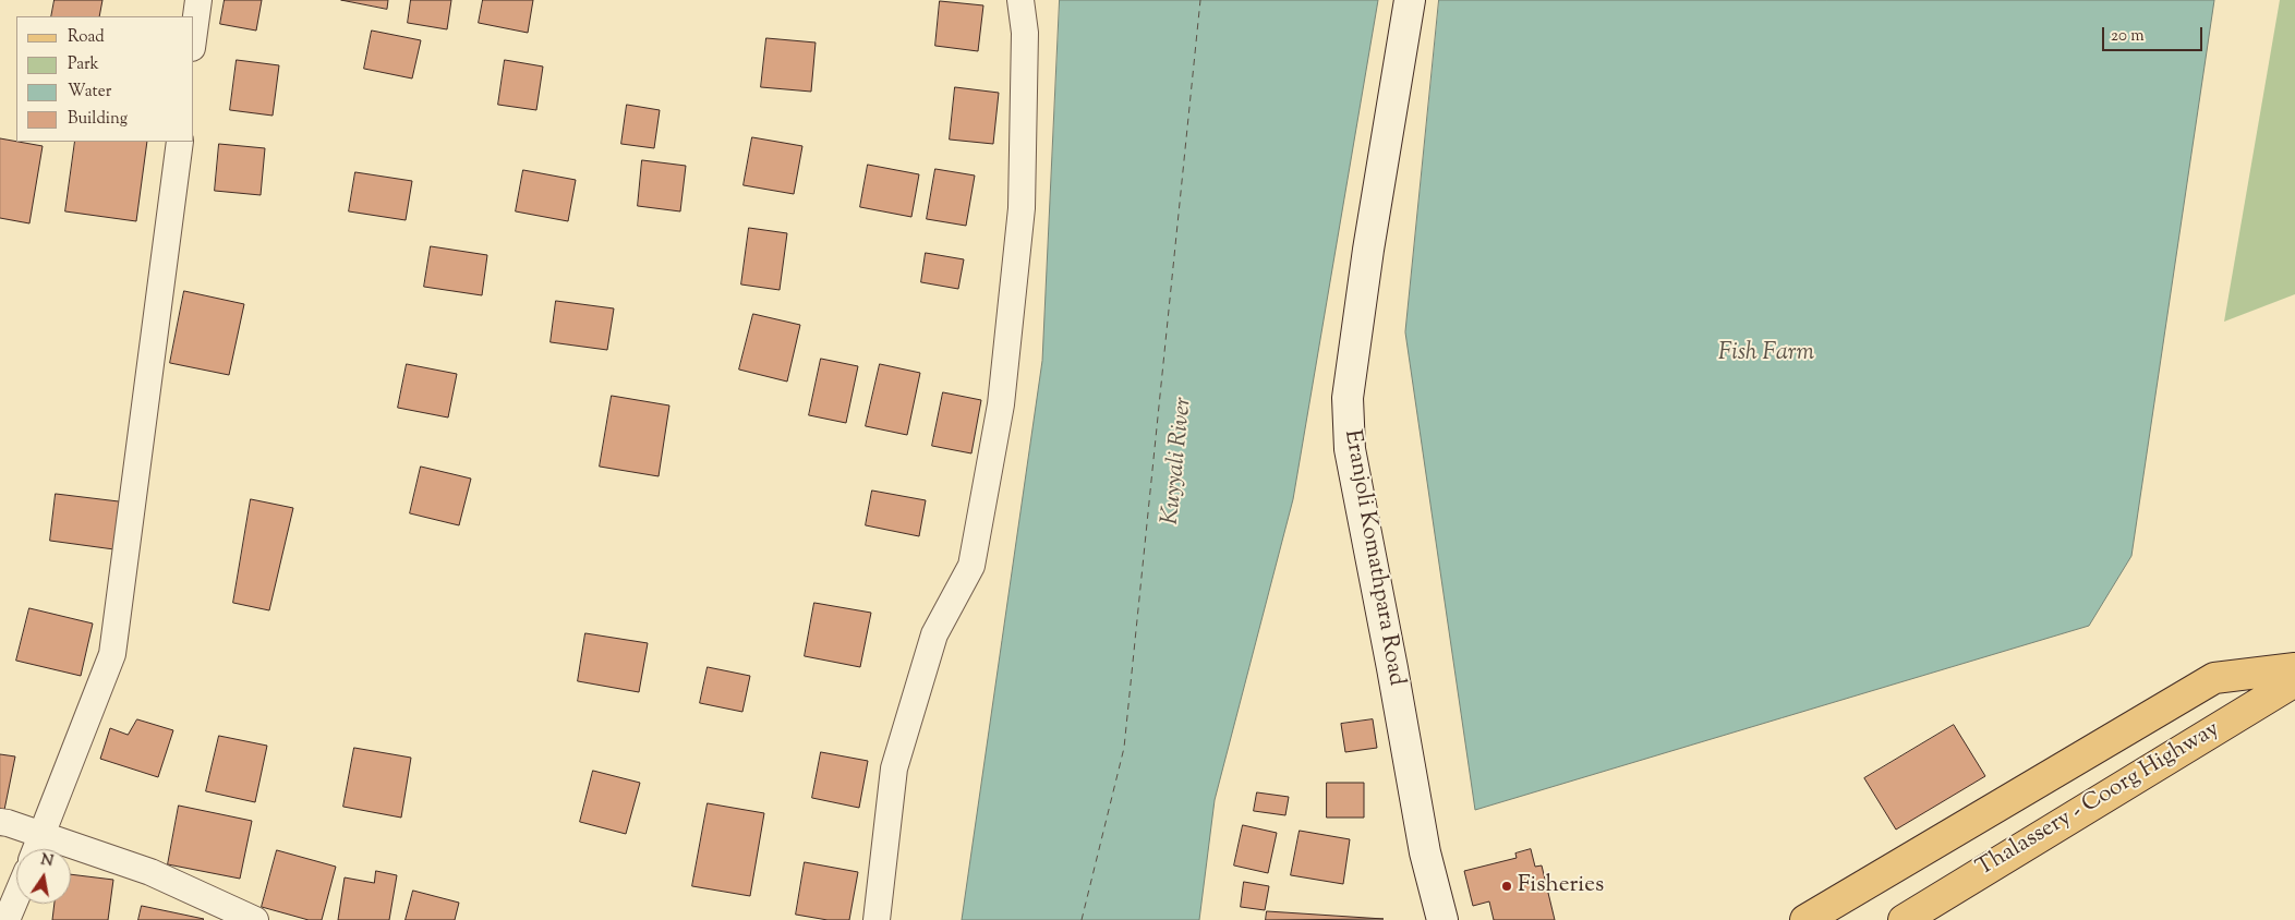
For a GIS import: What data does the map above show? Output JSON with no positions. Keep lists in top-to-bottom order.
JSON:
{
  "streets": {
    "main road": ["Eranjoli Komathpara Road", "Thalassery - Coorg Highway"]
  },
  "water": ["Fish Farm", "Kuyyali River"],
  "places": ["Fisheries"],
  "legend": [
    "Road",
    "Park",
    "Water",
    "Building"
  ],
  "scale_bar": "20 m",
  "north": "top"
}
